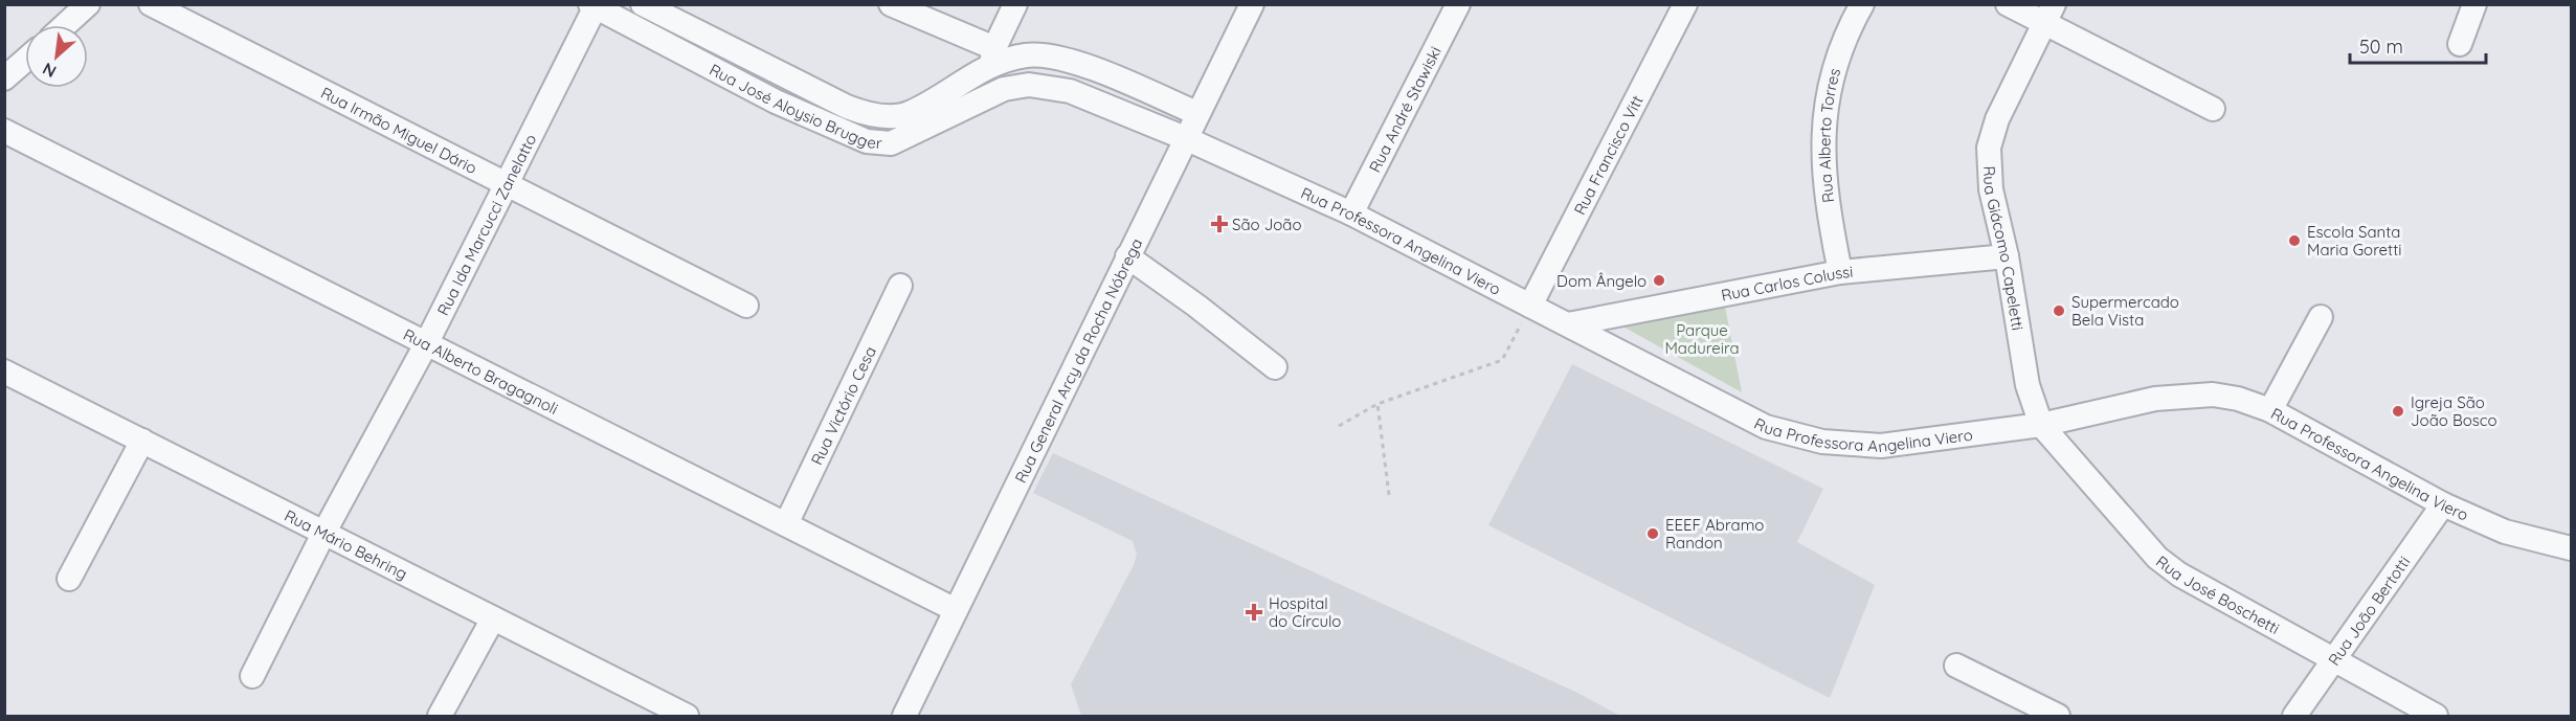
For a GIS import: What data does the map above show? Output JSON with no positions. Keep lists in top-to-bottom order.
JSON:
{
  "streets": {
    "street": [
      "Rua José Aloysio Brugger",
      "Rua André Stawiski",
      "Rua Irmão Miguel Dário",
      "Rua Alberto Torres",
      "Rua Francisco Vitt",
      "Rua Ida Marcucci Zanelatto",
      "Rua Professora Angelina Viero",
      "Rua Giácomo Capeletti",
      "Rua Carlos Colussi",
      "Rua General Arcy da Rocha Nóbrega",
      "Rua Alberto Bragagnoli",
      "Rua Victório Cesa",
      "Rua Mário Behring",
      "Rua José Boschetti",
      "Rua João Bertotti"
    ]
  },
  "crossings": [
    ["Rua José Aloysio Brugger", "Rua Ida Marcucci Zanelatto"],
    ["Rua José Aloysio Brugger", "Rua Professora Angelina Viero"],
    ["Rua José Aloysio Brugger", "Rua General Arcy da Rocha Nóbrega"],
    ["Rua André Stawiski", "Rua Professora Angelina Viero"],
    ["Rua Irmão Miguel Dário", "Rua Ida Marcucci Zanelatto"],
    ["Rua Alberto Torres", "Rua Carlos Colussi"],
    ["Rua Francisco Vitt", "Rua Professora Angelina Viero"],
    ["Rua Ida Marcucci Zanelatto", "Rua Alberto Bragagnoli"],
    ["Rua Ida Marcucci Zanelatto", "Rua Mário Behring"],
    ["Rua Professora Angelina Viero", "Rua Giácomo Capeletti"],
    ["Rua Professora Angelina Viero", "Rua Carlos Colussi"],
    ["Rua Professora Angelina Viero", "Rua General Arcy da Rocha Nóbrega"],
    ["Rua Professora Angelina Viero", "Rua José Boschetti"],
    ["Rua Professora Angelina Viero", "Rua João Bertotti"],
    ["Rua Giácomo Capeletti", "Rua Carlos Colussi"],
    ["Rua Giácomo Capeletti", "Rua José Boschetti"],
    ["Rua General Arcy da Rocha Nóbrega", "Rua Alberto Bragagnoli"],
    ["Rua Alberto Bragagnoli", "Rua Victório Cesa"],
    ["Rua José Boschetti", "Rua João Bertotti"]
  ],
  "parks": ["Parque Madureira"],
  "places": {
    "health": ["São João", "Hospital do Círculo"],
    "other": [
      "Escola Santa Maria Goretti",
      "Dom Ângelo",
      "Supermercado Bela Vista",
      "Igreja São João Bosco",
      "EEEF Abramo Randon"
    ]
  },
  "scale_bar": "50 m",
  "north": "bottom left"
}
